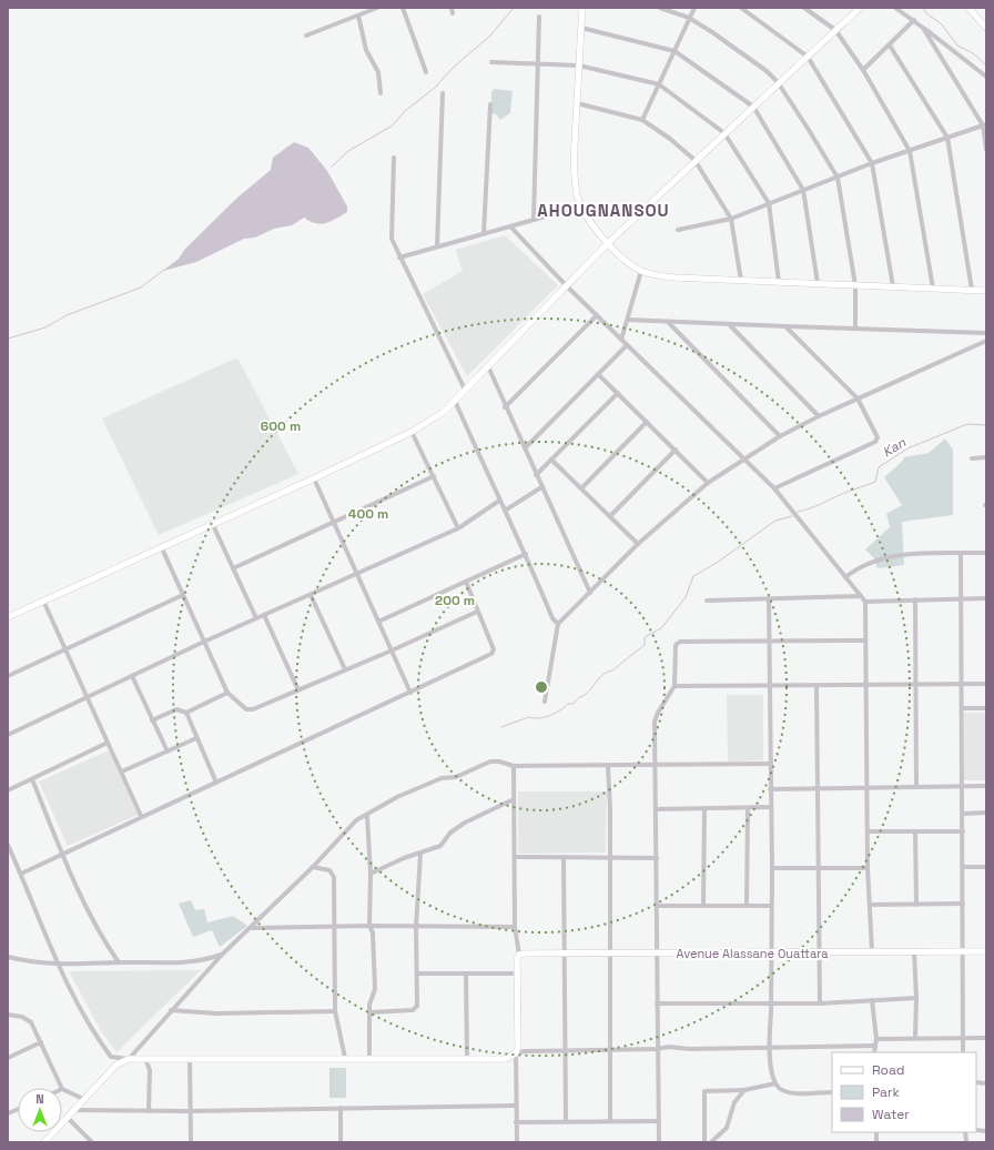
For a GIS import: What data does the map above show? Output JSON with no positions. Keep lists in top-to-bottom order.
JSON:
{
  "streets": {
    "street": ["Avenue Alassane Ouattara"]
  },
  "districts": ["AHOUGNANSOU"],
  "water": ["Kan"],
  "legend": ["Road", "Park", "Water"],
  "north": "top",
  "rings": ["600 m", "400 m", "200 m"]
}
